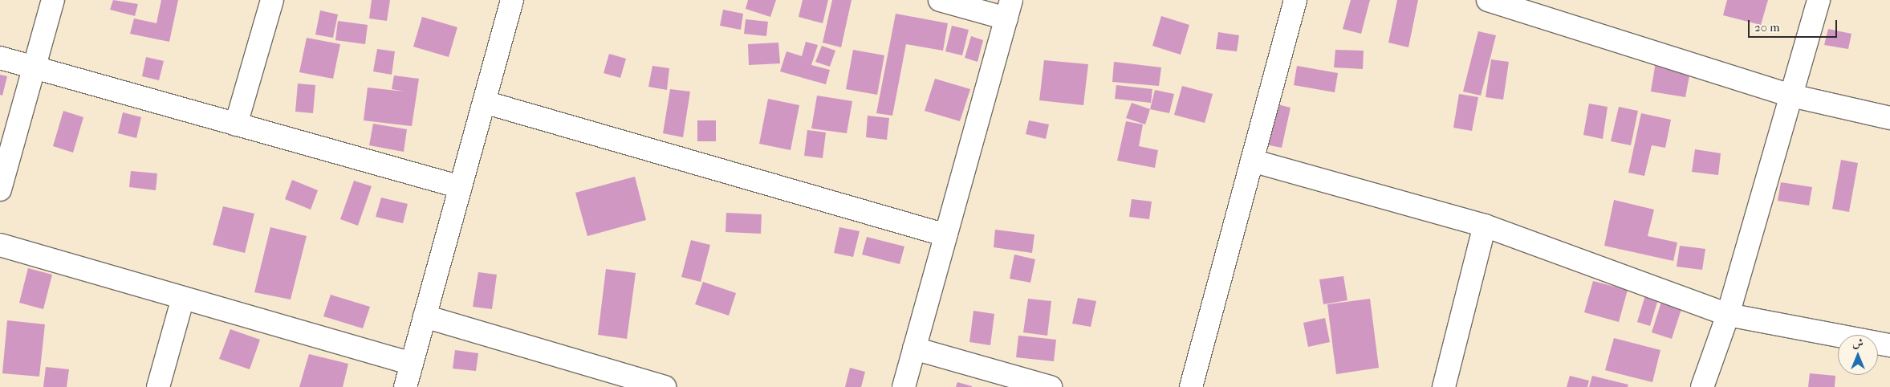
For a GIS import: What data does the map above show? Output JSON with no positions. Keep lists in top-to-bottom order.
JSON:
{
  "scale_bar": "20 m",
  "north": "top"
}
